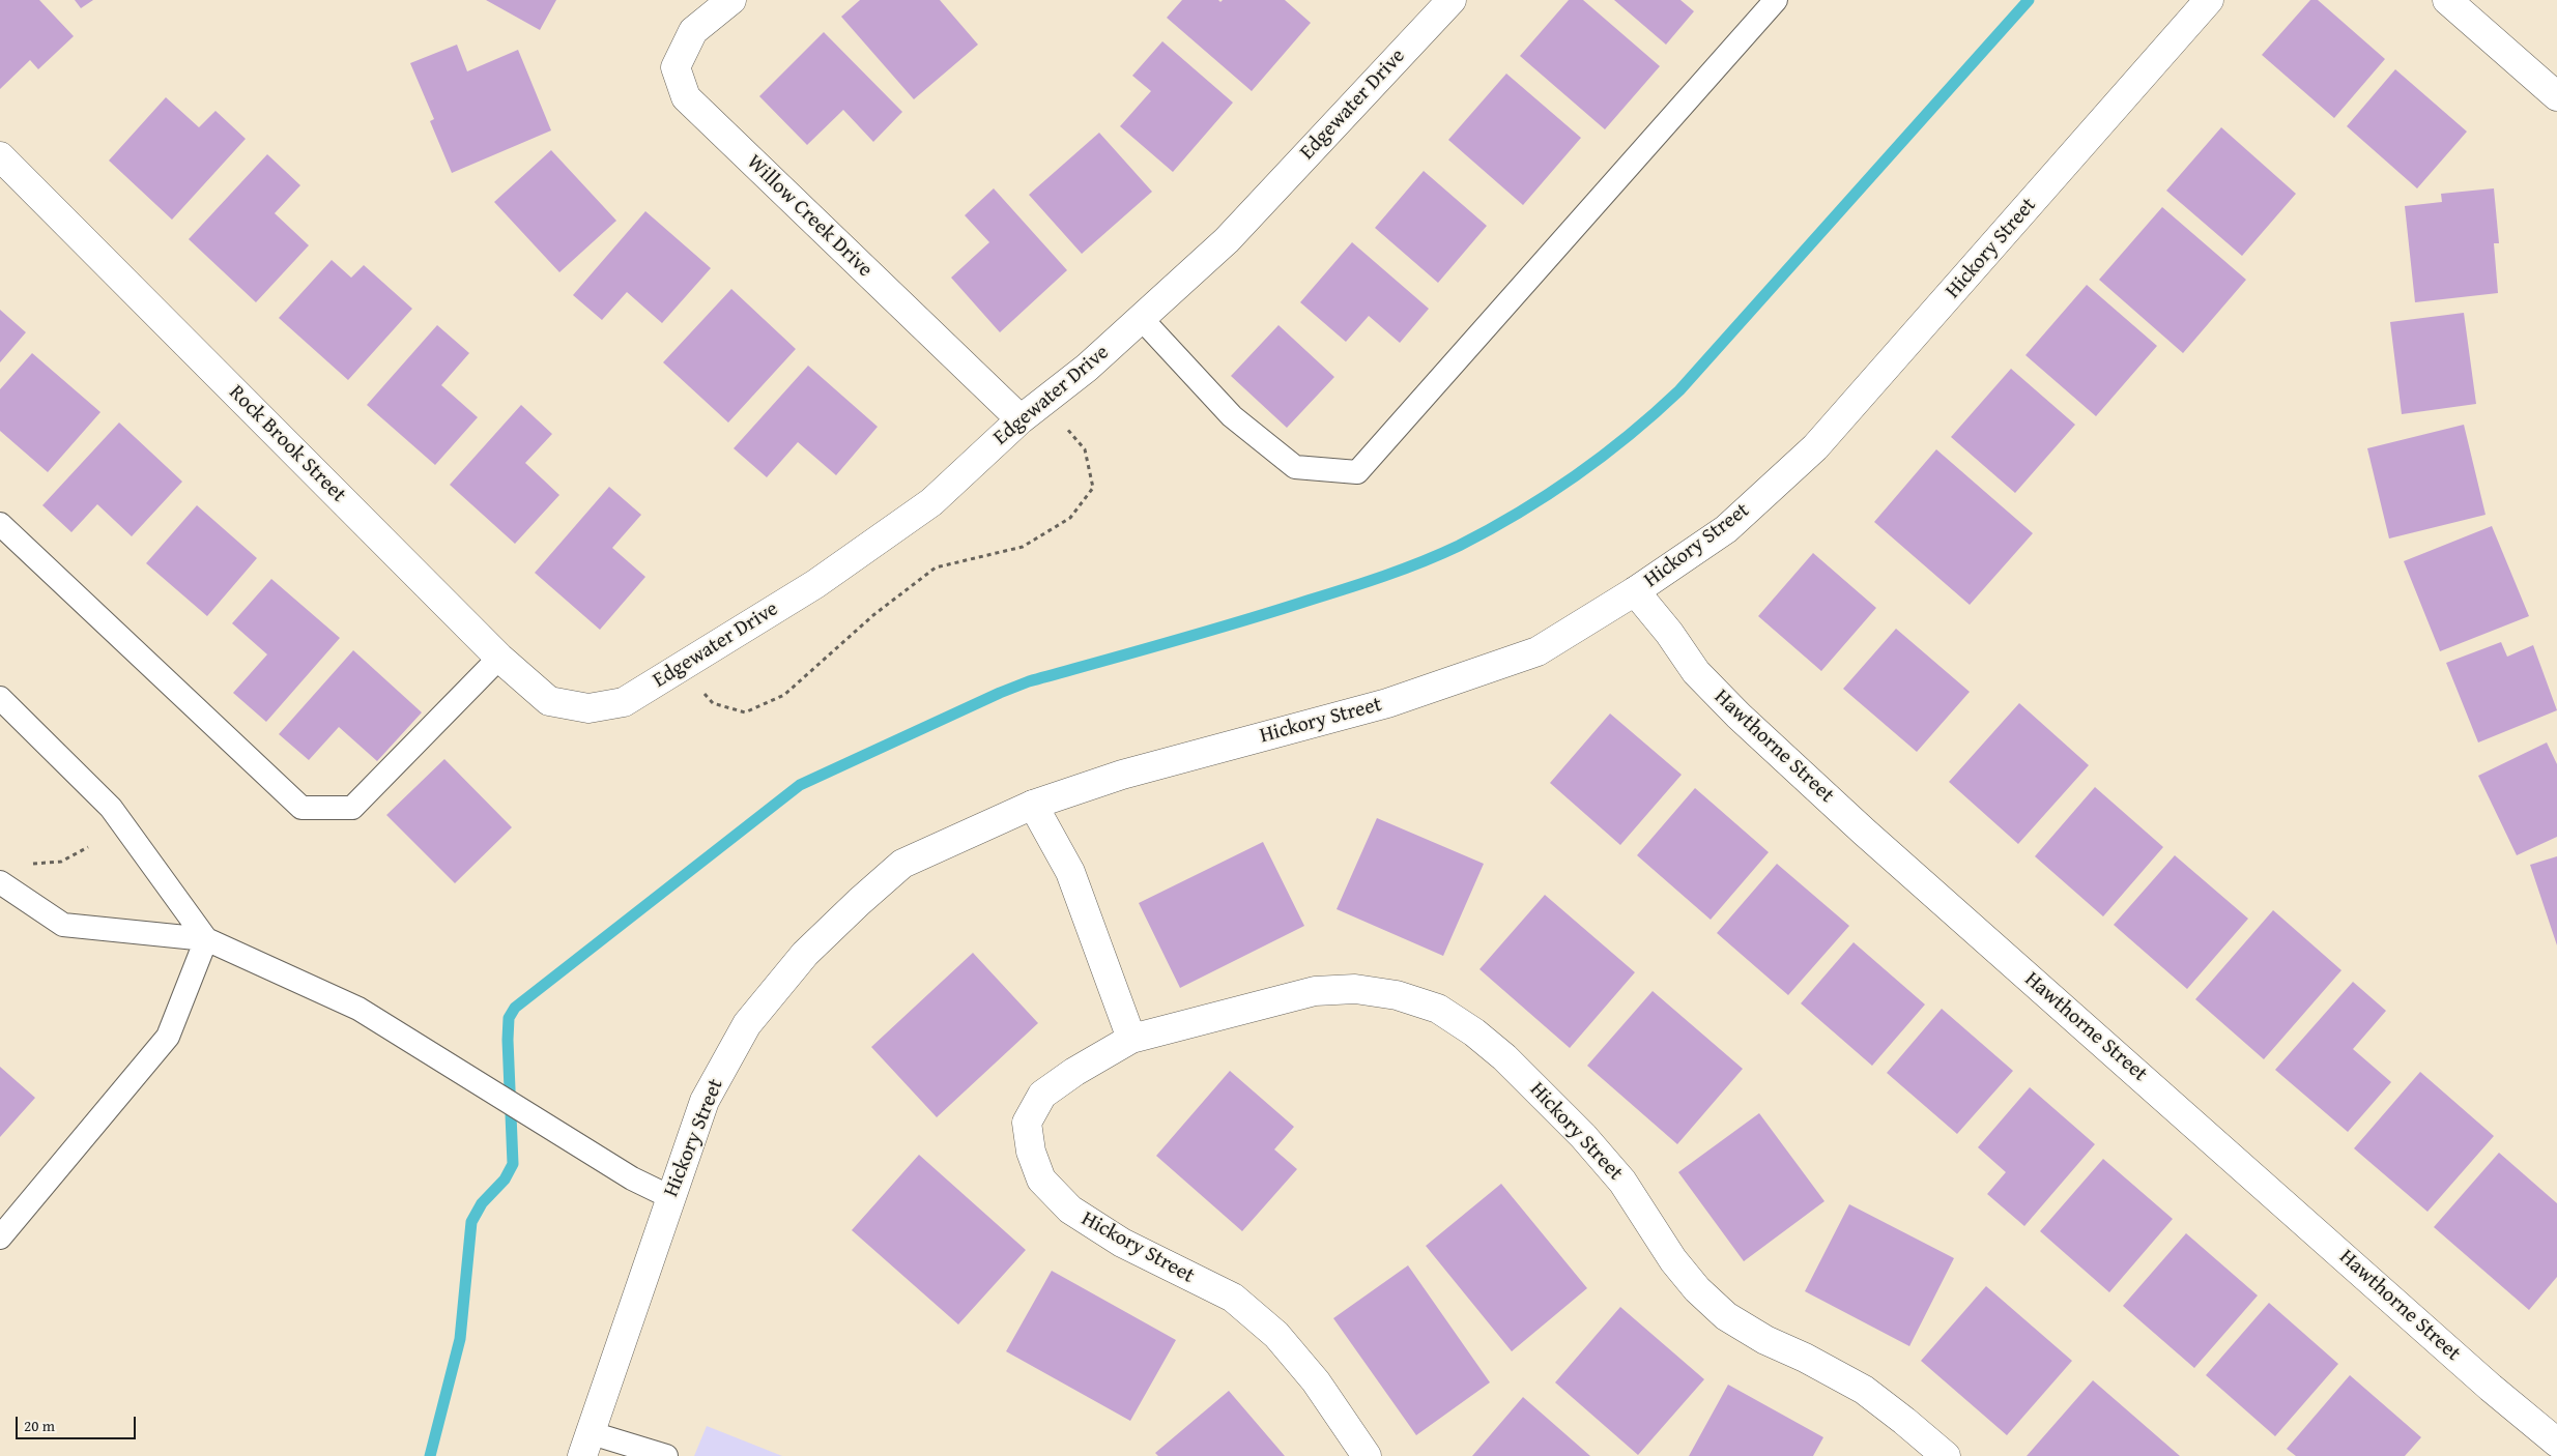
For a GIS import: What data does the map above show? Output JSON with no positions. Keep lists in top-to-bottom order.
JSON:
{
  "streets": {
    "street": [
      "Edgewater Drive",
      "Willow Creek Drive",
      "Hickory Street",
      "Rock Brook Street",
      "Hawthorne Street"
    ]
  },
  "crossings": [
    ["Edgewater Drive", "Willow Creek Drive"],
    ["Edgewater Drive", "Rock Brook Street"],
    ["Hickory Street", "Hawthorne Street"]
  ],
  "scale_bar": "20 m"
}
